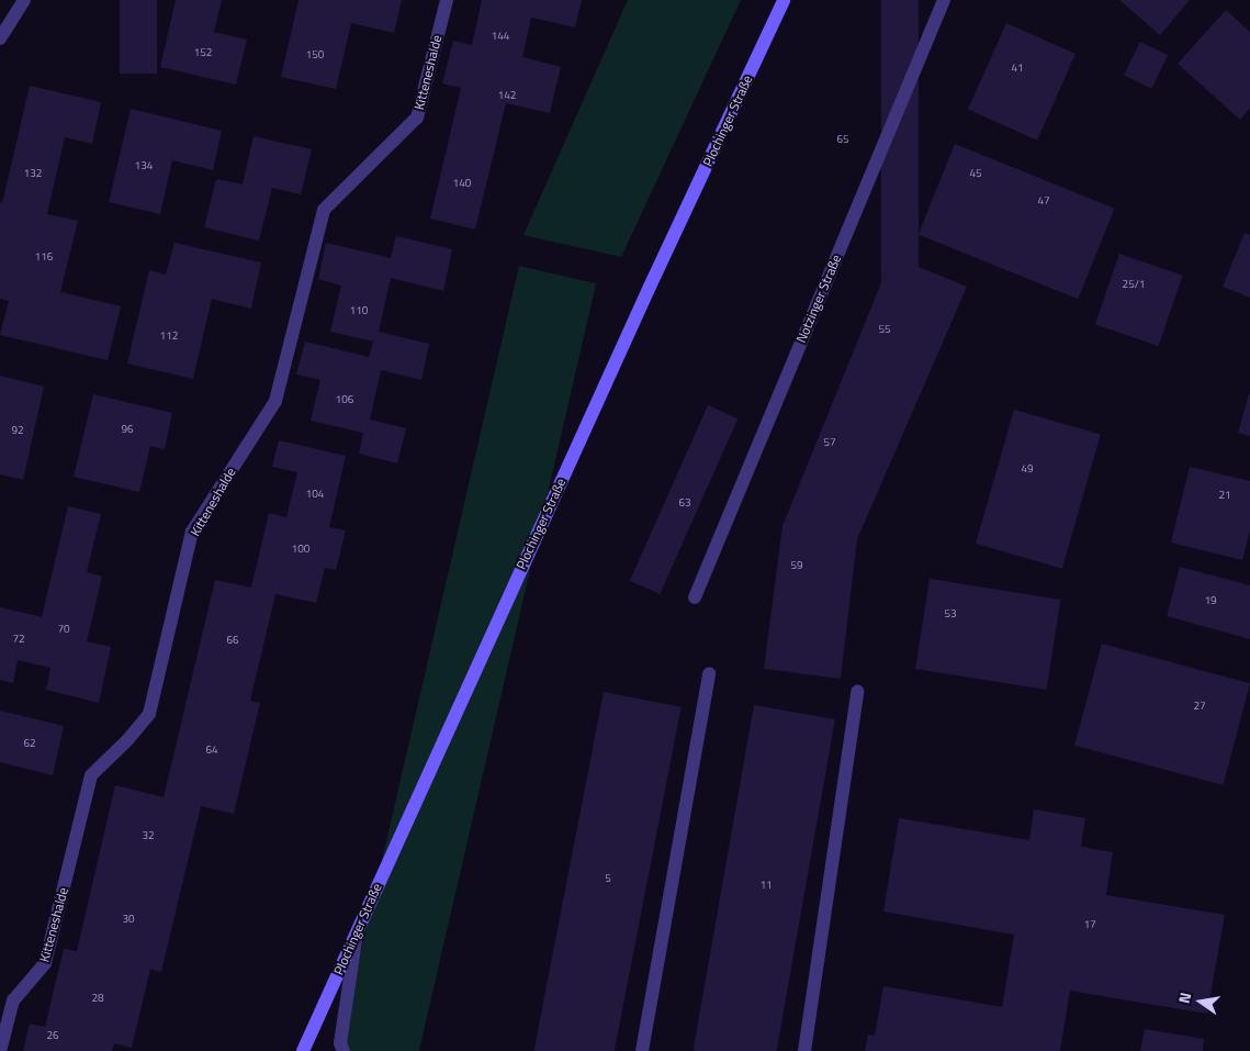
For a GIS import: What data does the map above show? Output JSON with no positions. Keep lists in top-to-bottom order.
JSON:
{
  "streets": {
    "main road": ["Plochinger Straße"],
    "street": ["Kitteneshalde", "Notzinger Straße"]
  },
  "house_numbers": [
    "144",
    "152",
    "150",
    "41",
    "142",
    "65",
    "134",
    "132",
    "45",
    "140",
    "47",
    "116",
    "25/1",
    "110",
    "55",
    "112",
    "106",
    "96",
    "92",
    "57",
    "49",
    "104",
    "21",
    "63",
    "100",
    "59",
    "19",
    "53",
    "70",
    "72",
    "66",
    "27",
    "62",
    "64",
    "32",
    "5",
    "11",
    "30",
    "17",
    "28",
    "26"
  ],
  "north": "left"
}
